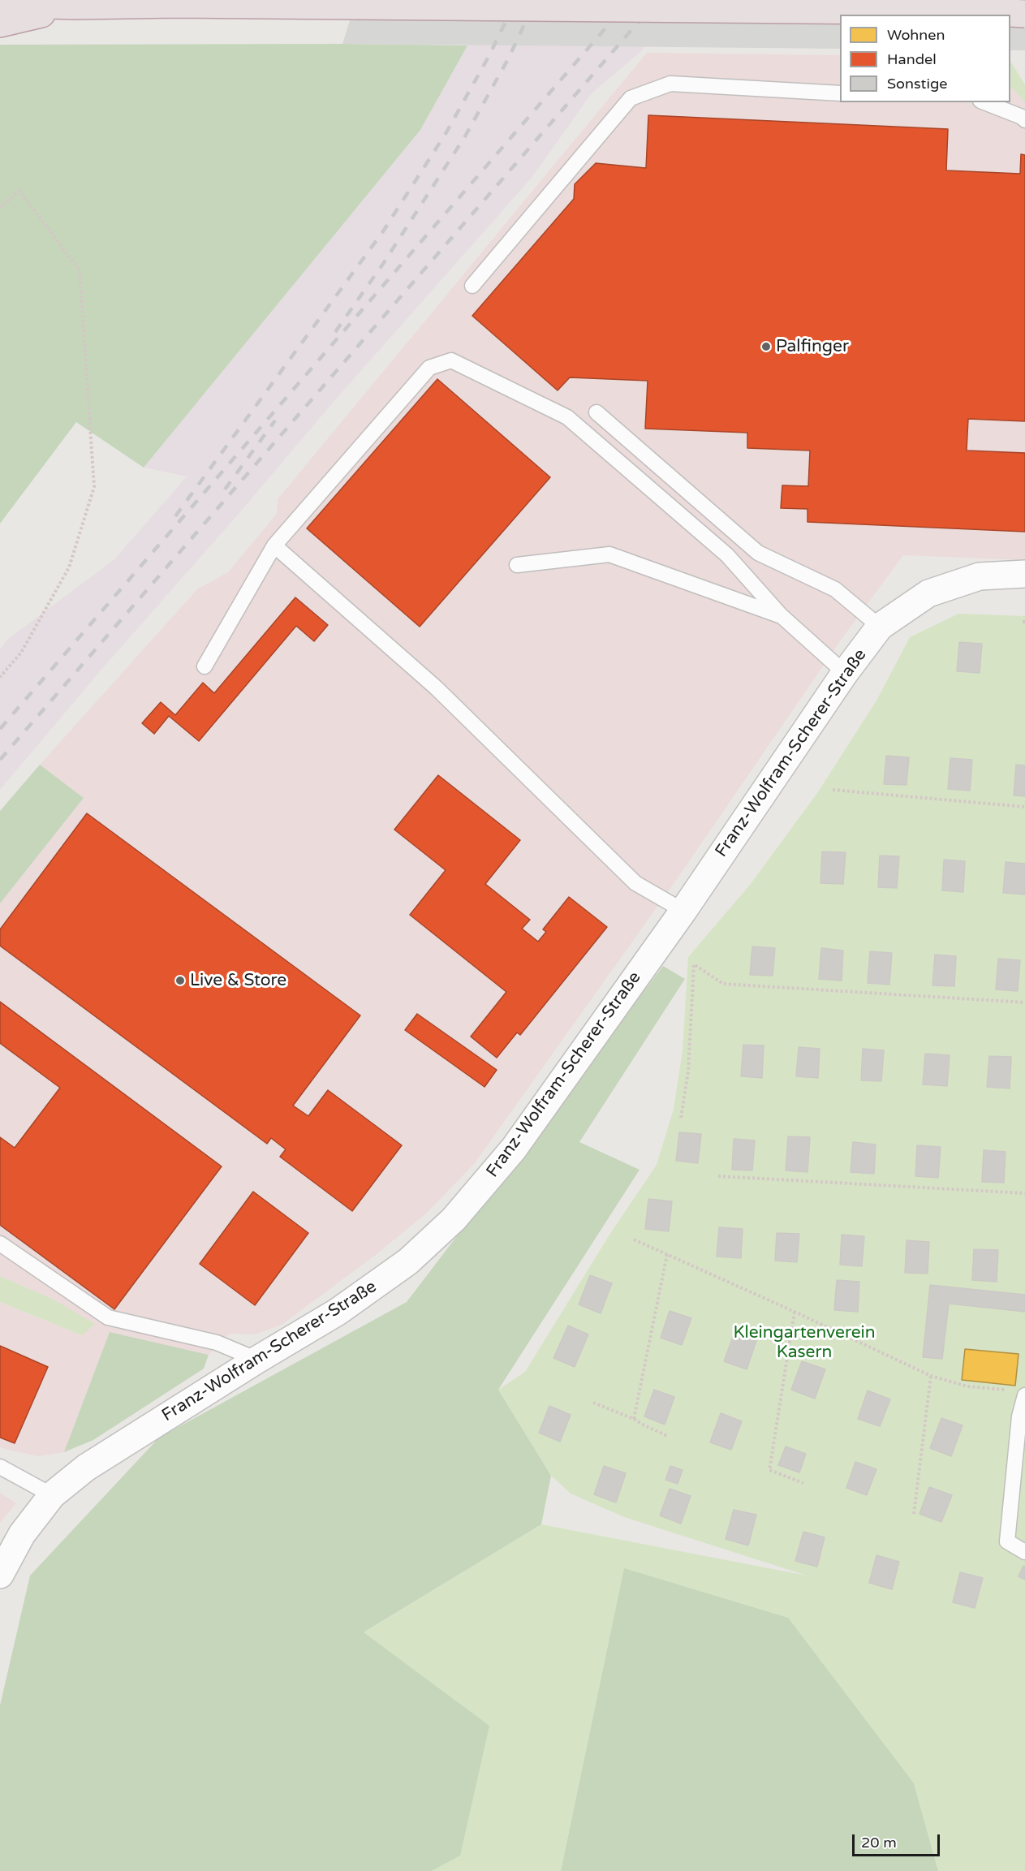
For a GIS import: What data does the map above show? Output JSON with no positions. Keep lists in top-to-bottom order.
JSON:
{
  "streets": {
    "street": ["Franz-Wolfram-Scherer-Straße"]
  },
  "parks": ["Kleingartenverein Kasern"],
  "places": ["Palfinger", "Live & Store"],
  "legend": ["Wohnen", "Handel", "Sonstige"],
  "scale_bar": "20 m"
}
